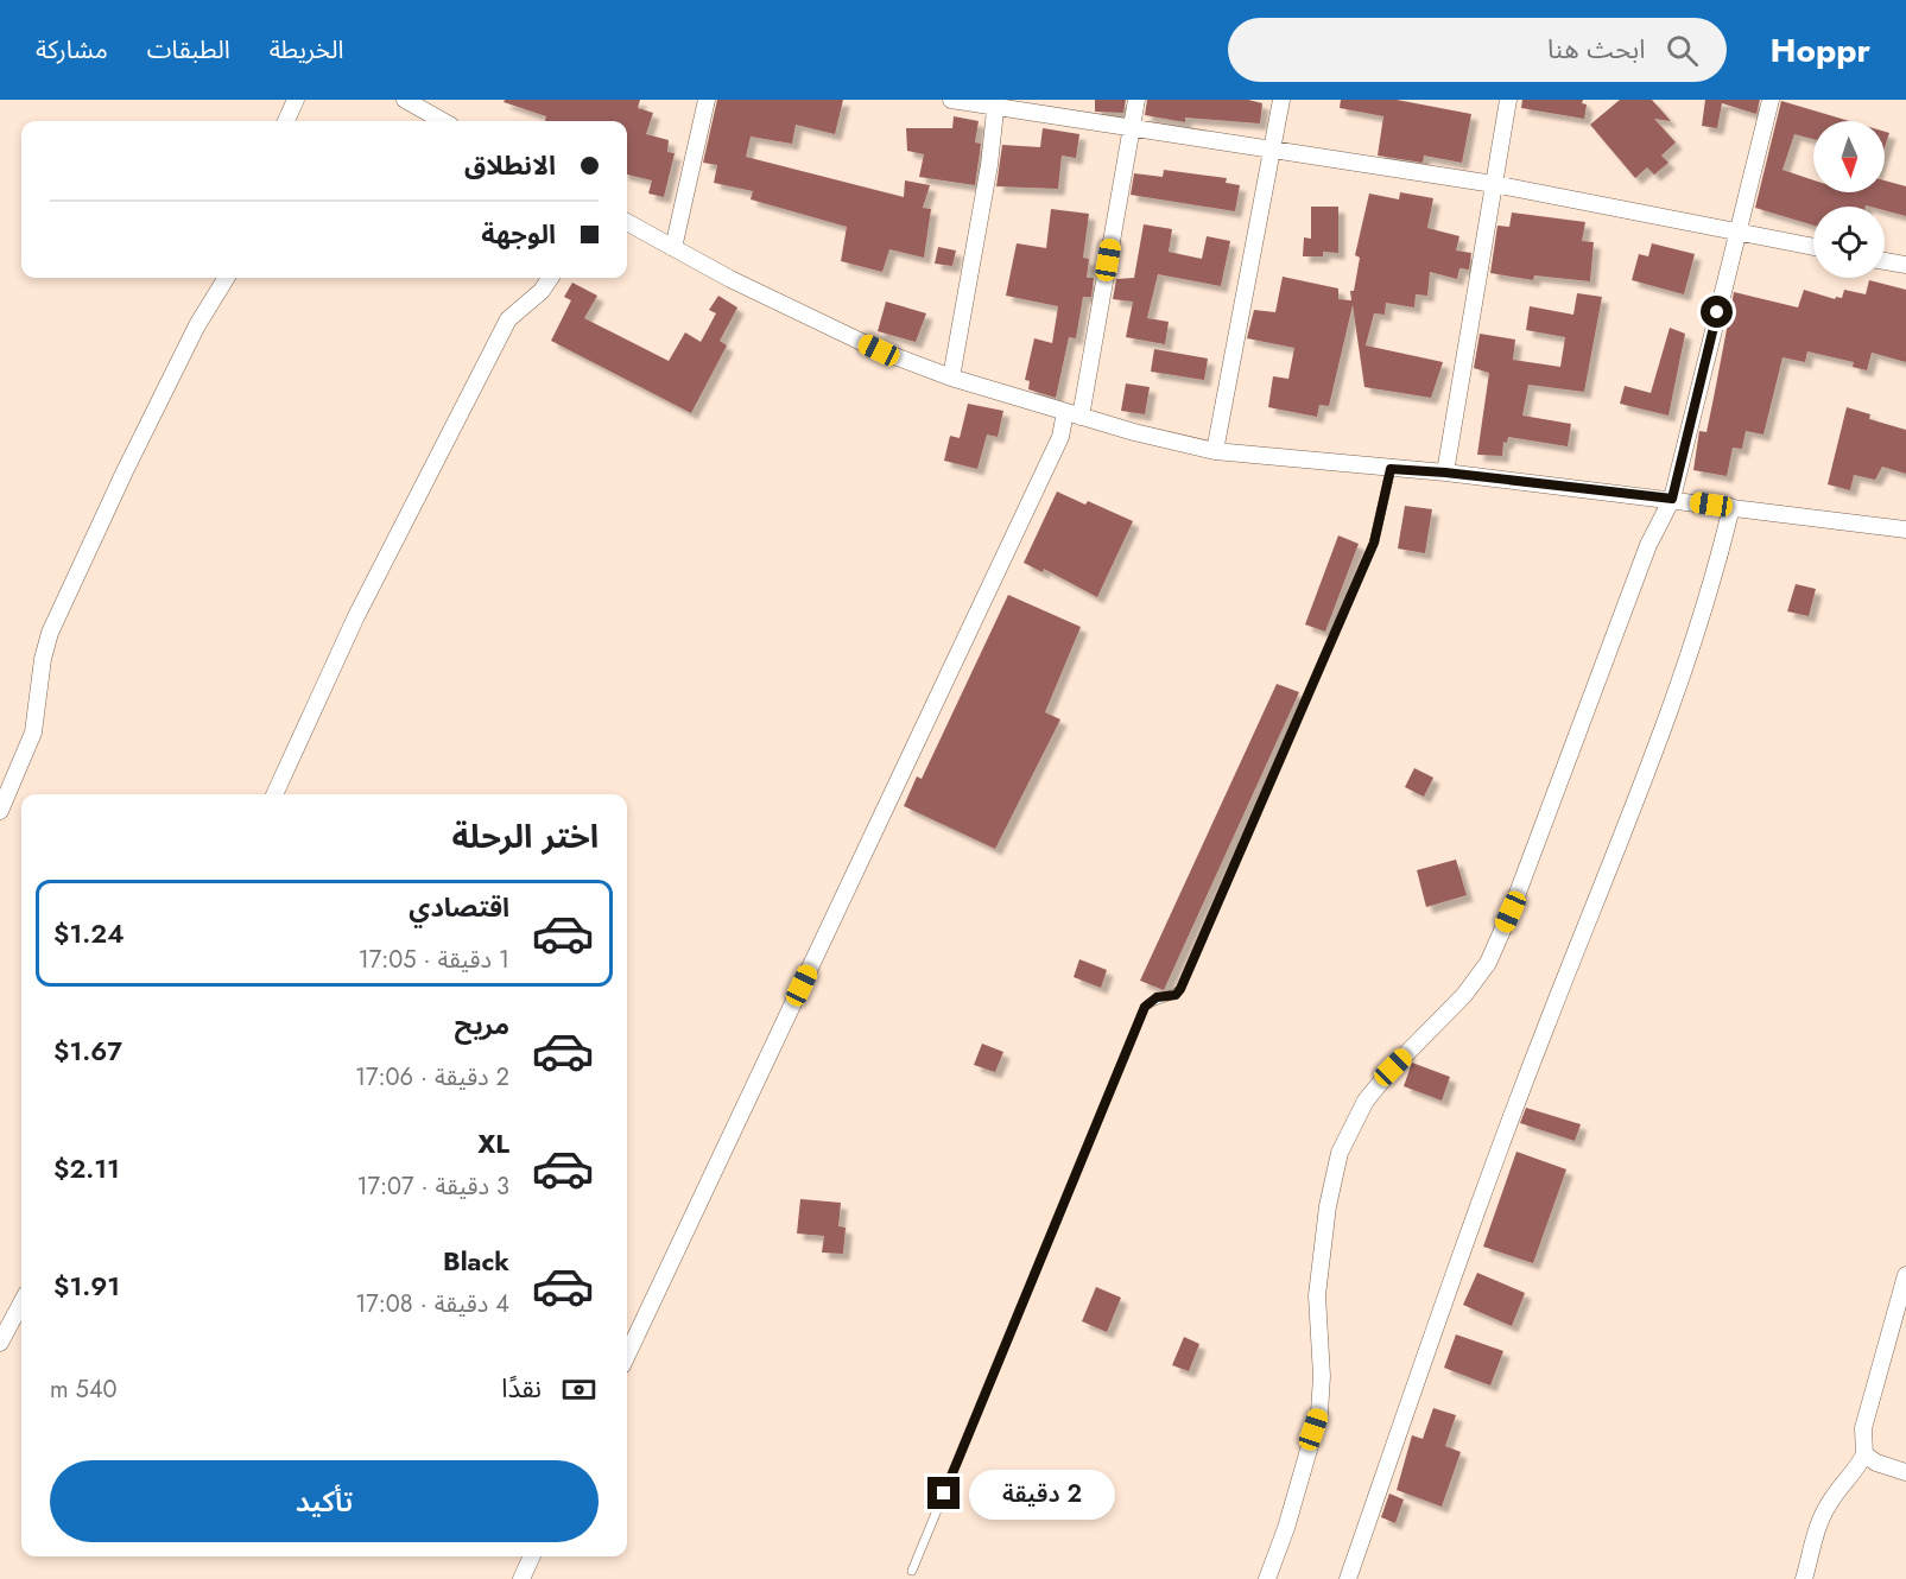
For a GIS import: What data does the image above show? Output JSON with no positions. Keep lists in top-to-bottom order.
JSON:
{
  "north": "bottom",
  "page": {
    "header": "Hoppr",
    "search": "ابحث هنا",
    "nav": ["الخريطة", "الطبقات", "مشاركة"],
    "banner": ["الانطلاق", "الوجهة"],
    "heading": "اختر الرحلة",
    "list": [
      {
        "name": "اقتصادي",
        "note": "1 دقيقة · 17:05",
        "value": "$1.24"
      },
      {
        "name": "مريح",
        "note": "2 دقيقة · 17:06",
        "value": "$1.67"
      },
      {
        "name": "XL",
        "note": "3 دقيقة · 17:07",
        "value": "$2.11"
      },
      {
        "name": "Black",
        "note": "4 دقيقة · 17:08",
        "value": "$1.91"
      }
    ],
    "pay": ["نقدًا", "540 m"],
    "buttons": "تأكيد",
    "bubble": "2 دقيقة"
  }
}
